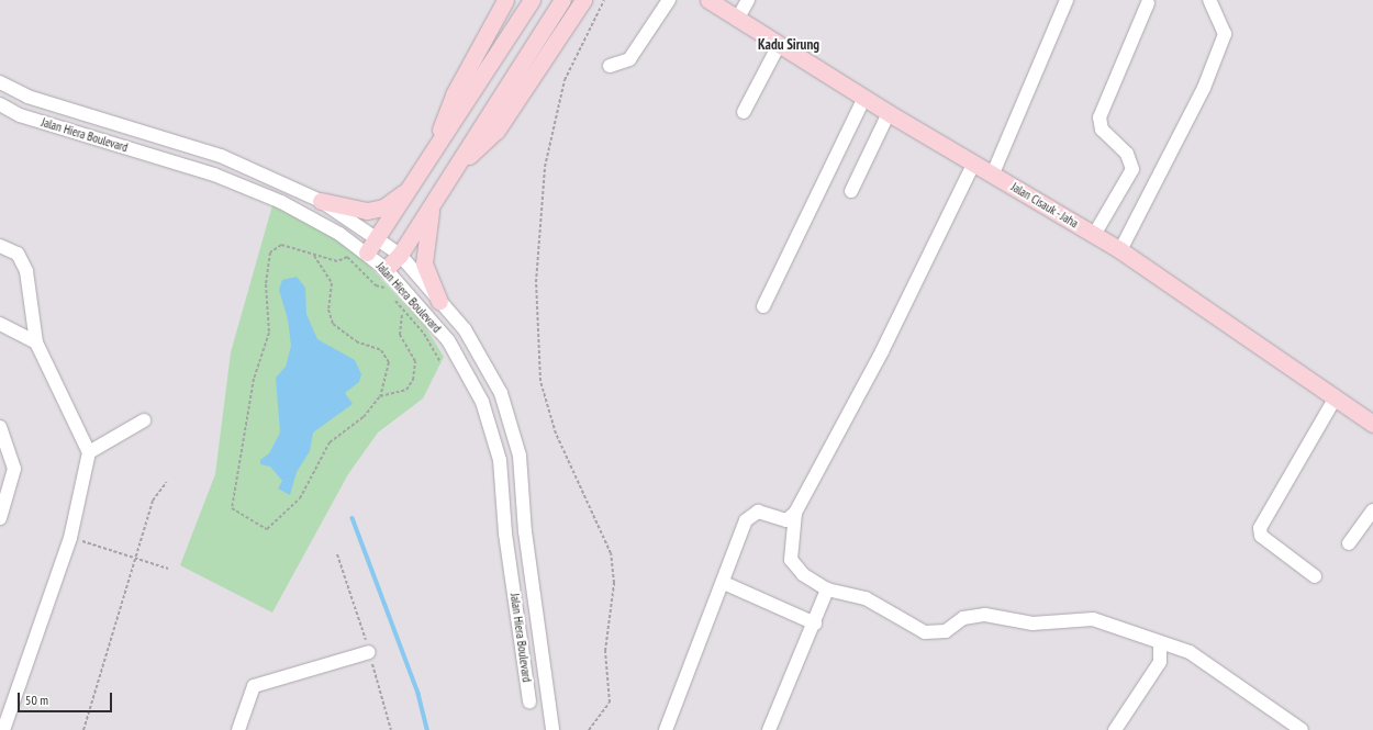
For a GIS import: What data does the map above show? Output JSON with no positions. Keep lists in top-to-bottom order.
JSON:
{
  "streets": {
    "main road": ["Jalan Cisauk - Jaha"],
    "street": ["Jalan Hiera Boulevard"]
  },
  "districts": ["Kadu Sirung"],
  "scale_bar": "50 m"
}
